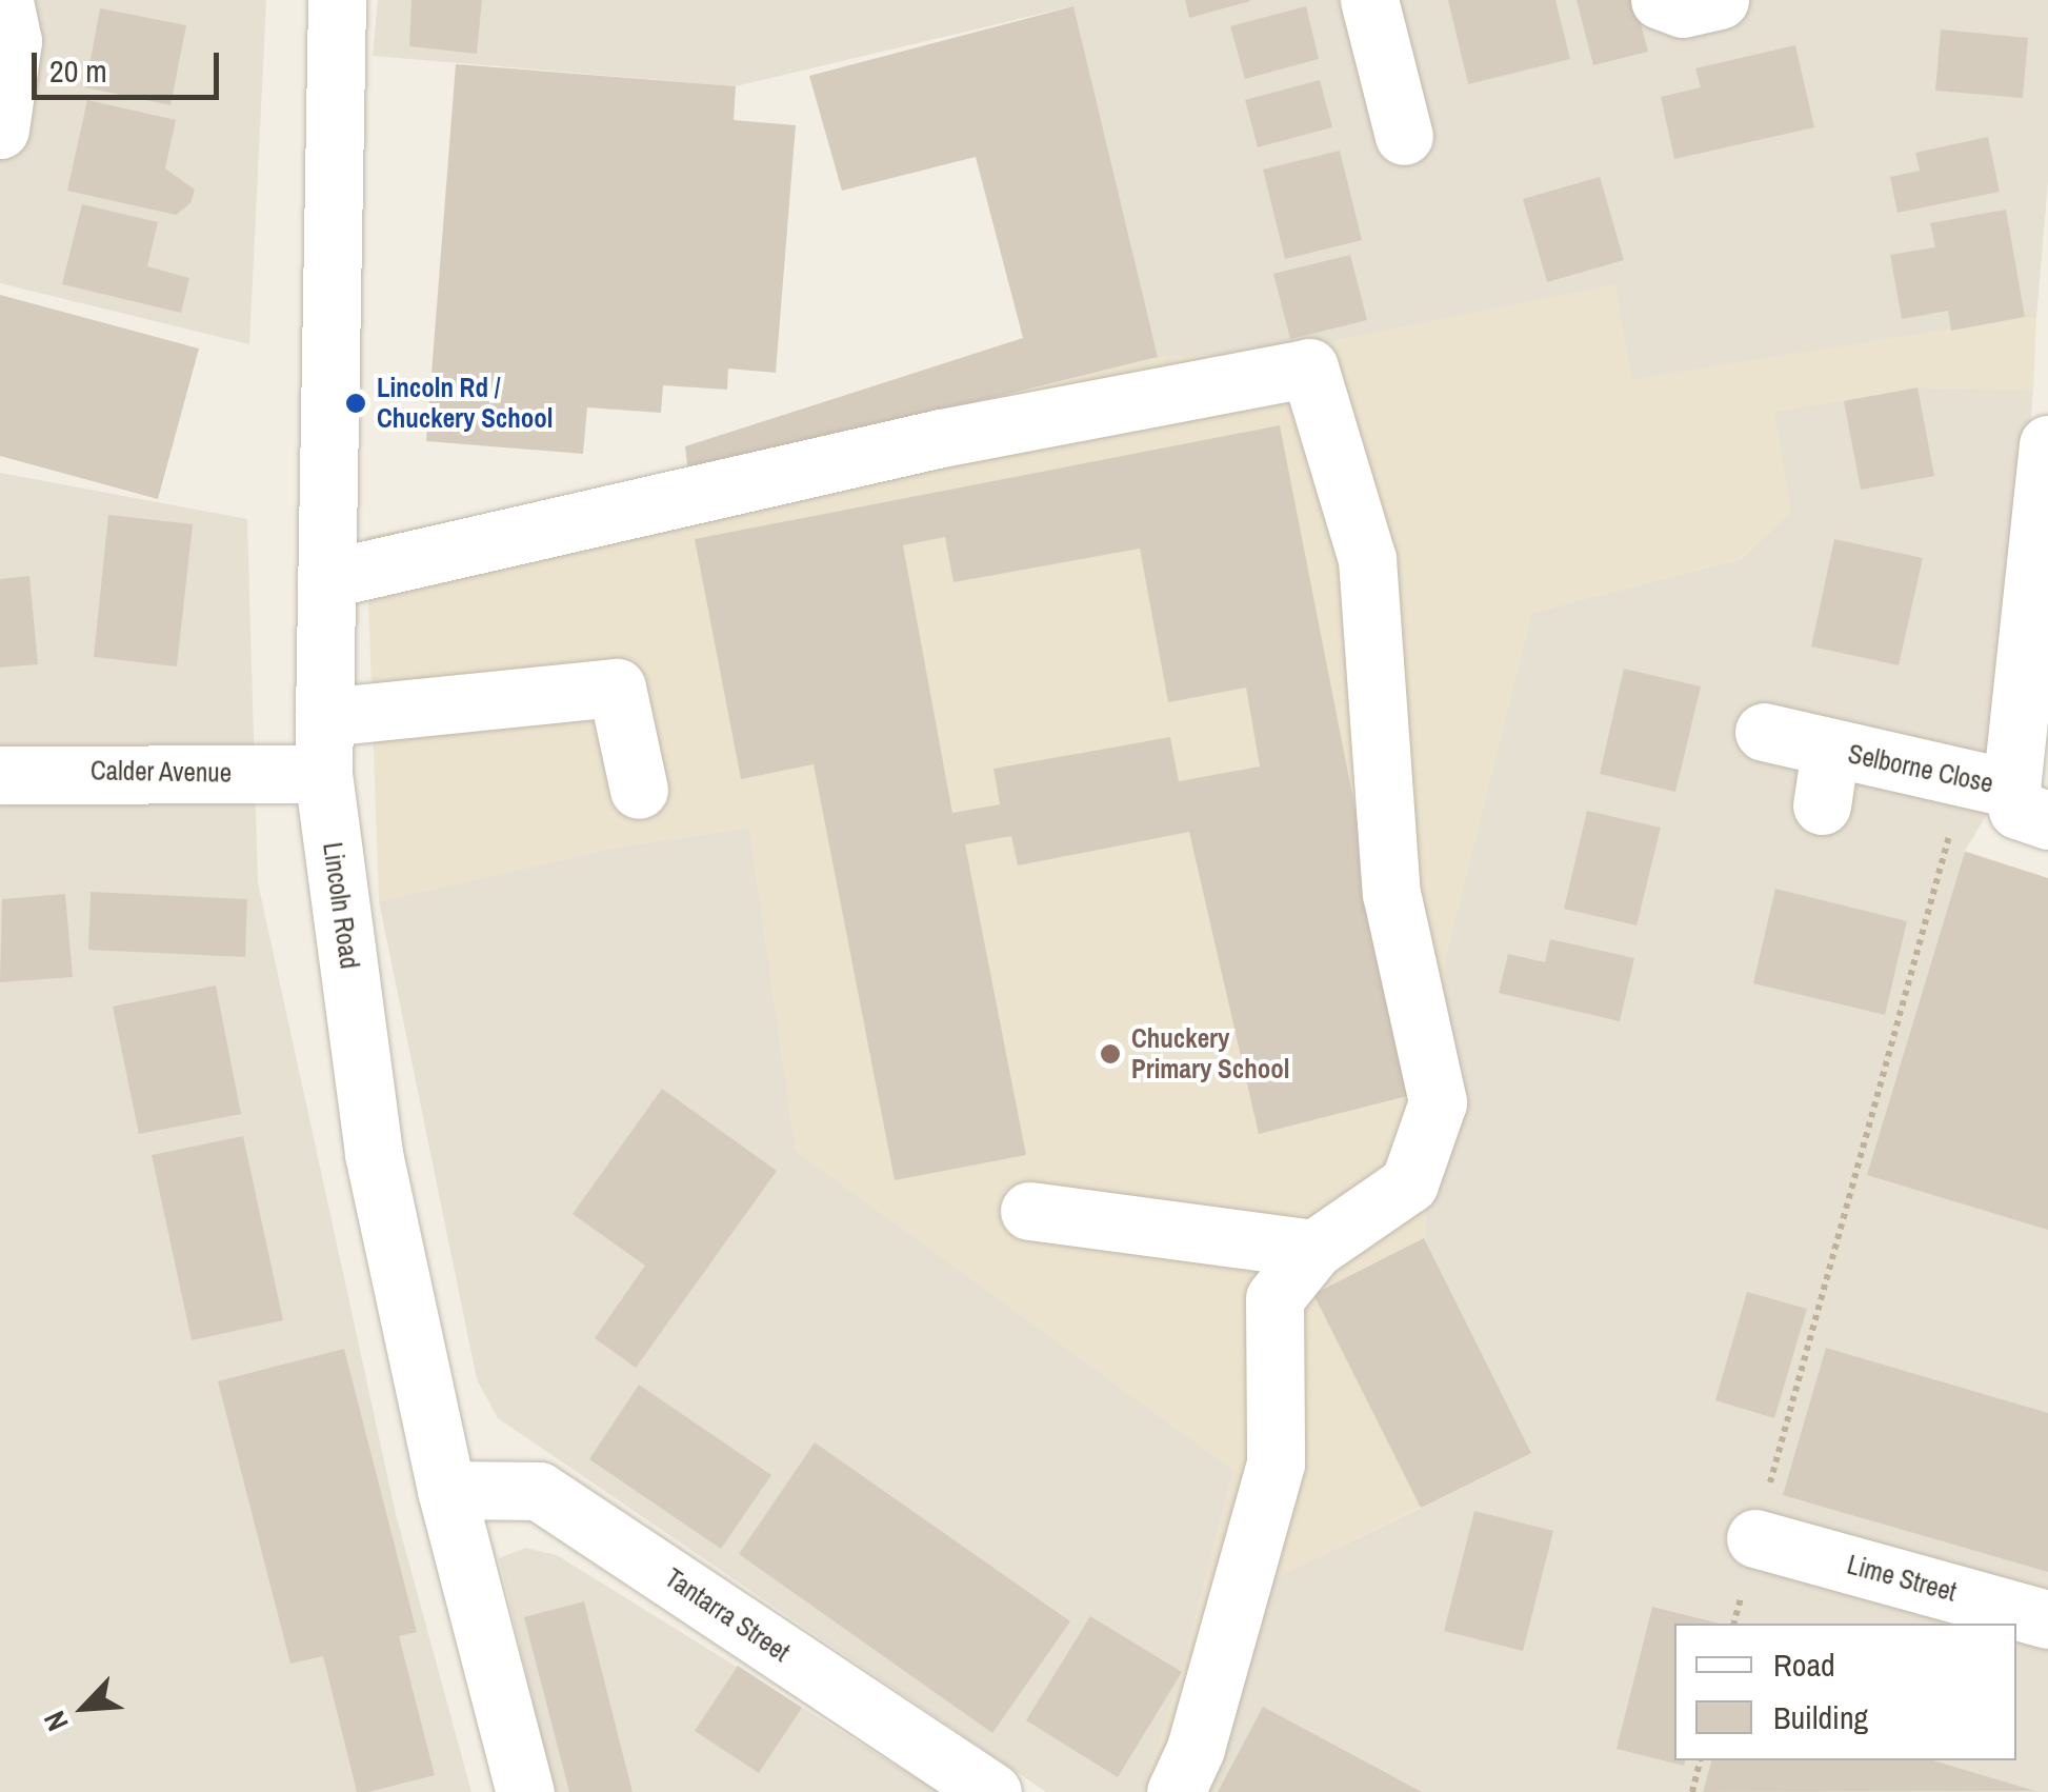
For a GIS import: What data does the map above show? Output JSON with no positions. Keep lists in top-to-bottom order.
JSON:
{
  "streets": {
    "street": [
      "Selborne Close",
      "Calder Avenue",
      "Lincoln Road",
      "Lime Street",
      "Tantarra Street"
    ]
  },
  "crossings": [
    ["Calder Avenue", "Lincoln Road"],
    ["Lincoln Road", "Tantarra Street"]
  ],
  "places": ["Lincoln Rd / Chuckery School", "Chuckery Primary School"],
  "legend": ["Road", "Building"],
  "scale_bar": "20 m",
  "north": "bottom left"
}
